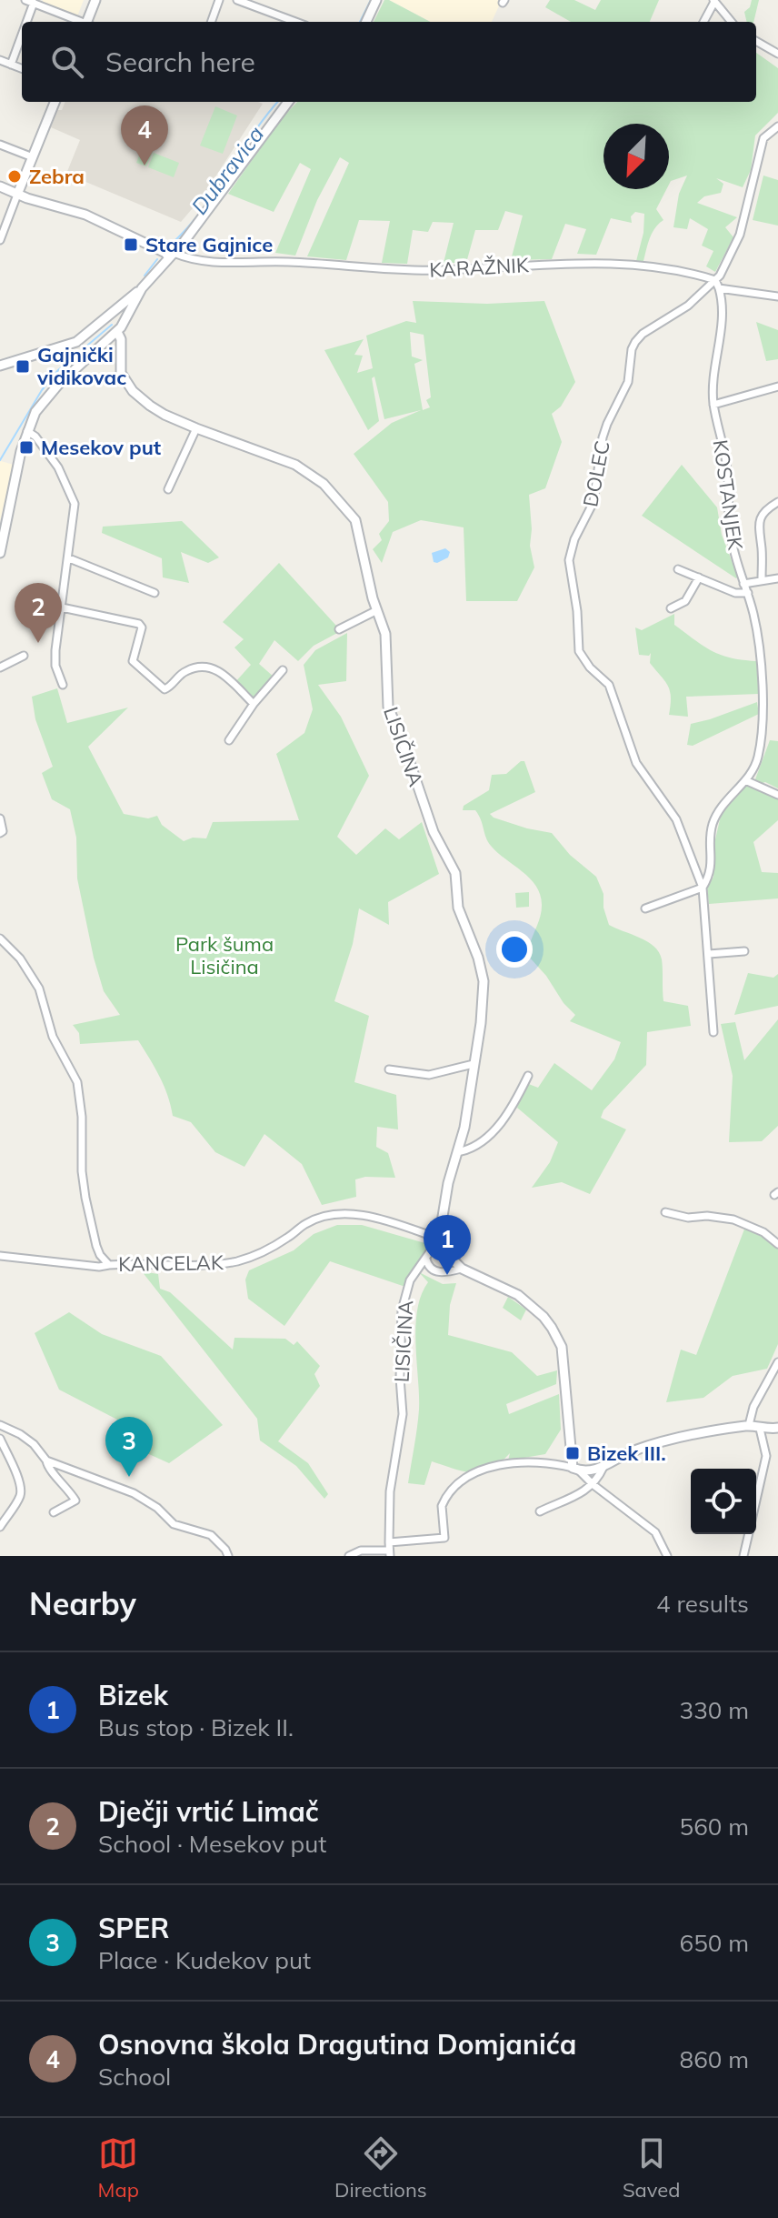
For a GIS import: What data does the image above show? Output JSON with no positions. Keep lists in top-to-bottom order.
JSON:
{
  "streets": {
    "street": [
      "KARAŽNIK",
      "DOLEC",
      "KOSTANJEK",
      "LISIČINA",
      "KANCELAK"
    ]
  },
  "crossings": [
    ["KARAŽNIK", "DOLEC"],
    ["DOLEC", "KOSTANJEK"],
    ["LISIČINA", "KANCELAK"]
  ],
  "water": ["Dubravica"],
  "parks": ["Park šuma Lisičina"],
  "places": {
    "other": ["Zebra"],
    "transit": [
      "Stare Gajnice",
      "Gajnički vidikovac",
      "Mesekov put",
      "Bizek III."
    ]
  },
  "north": "bottom left",
  "page": {
    "search": "Search here",
    "pins": [
      "4",
      "2",
      "1",
      "3"
    ],
    "heading": ["Nearby", "4 results"],
    "list": [
      {
        "mark": "1",
        "name": "Bizek",
        "note": "Bus stop · Bizek II.",
        "value": "330 m"
      },
      {
        "mark": "2",
        "name": "Dječji vrtić Limač",
        "note": "School · Mesekov put",
        "value": "560 m"
      },
      {
        "mark": "3",
        "name": "SPER",
        "note": "Place · Kudekov put",
        "value": "650 m"
      },
      {
        "mark": "4",
        "name": "Osnovna škola Dragutina Domjanića",
        "note": "School",
        "value": "860 m"
      }
    ],
    "nav": ["Map", "Directions", "Saved"]
  }
}
